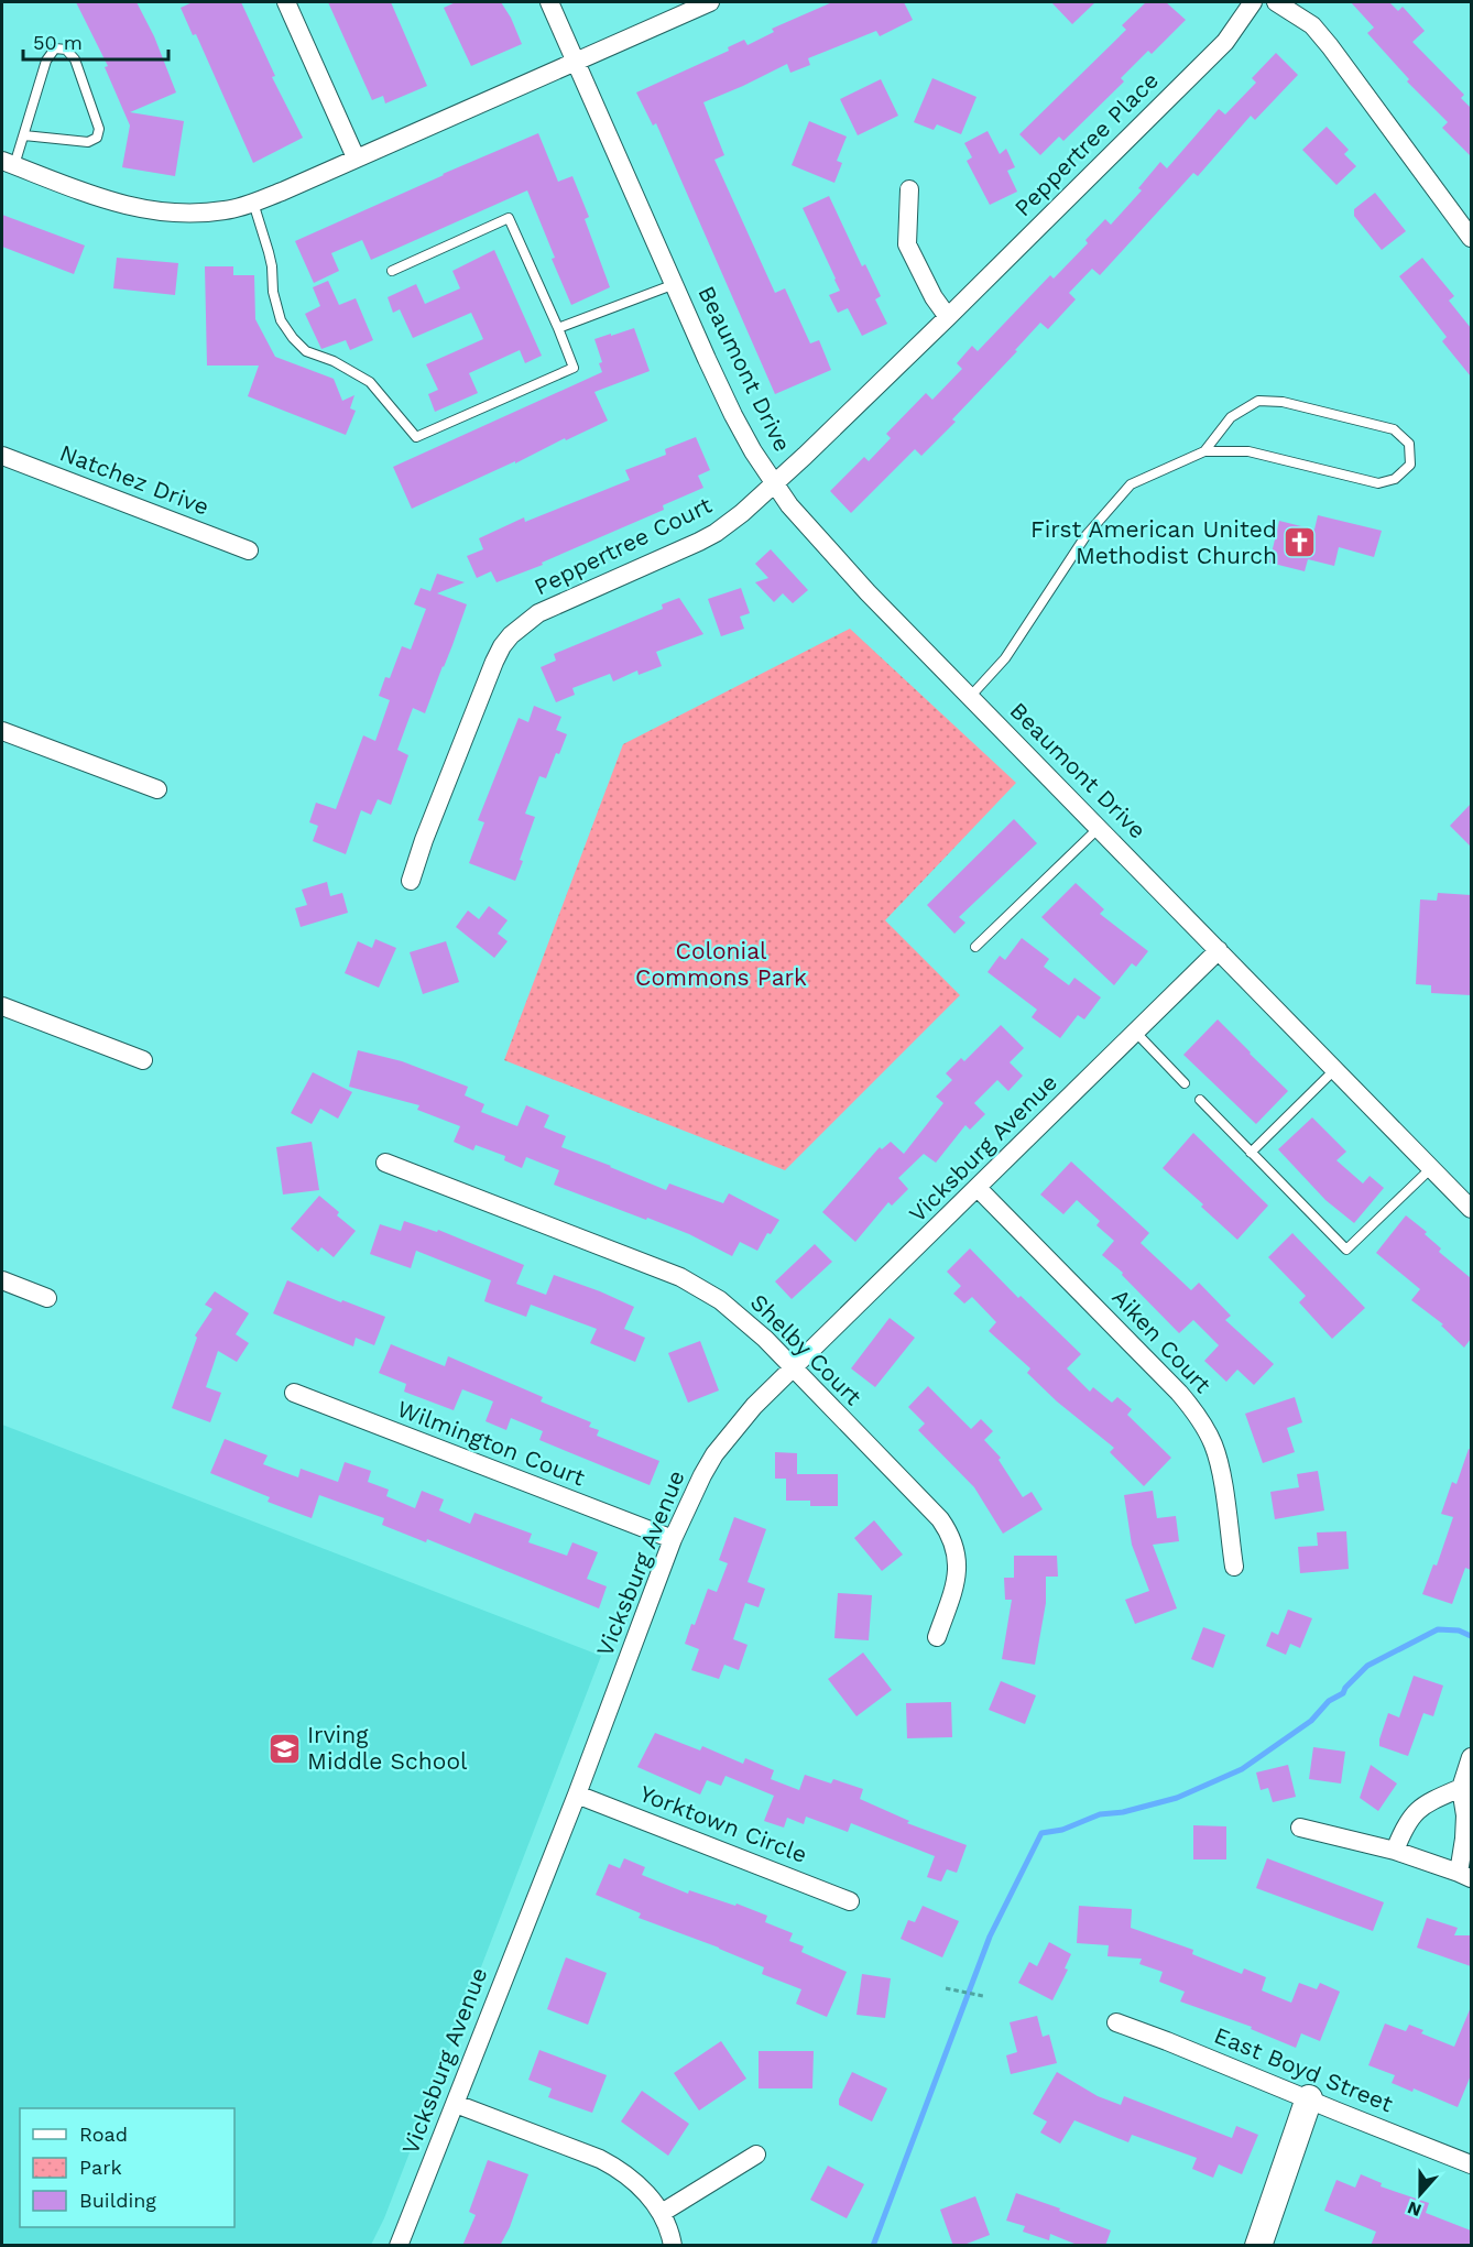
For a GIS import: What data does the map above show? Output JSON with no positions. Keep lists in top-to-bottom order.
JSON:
{
  "streets": {
    "street": [
      "Peppertree Place",
      "Beaumont Drive",
      "Natchez Drive",
      "Peppertree Court",
      "Vicksburg Avenue",
      "Aiken Court",
      "Shelby Court",
      "Wilmington Court",
      "Yorktown Circle",
      "East Boyd Street"
    ]
  },
  "crossings": [
    ["Peppertree Place", "Peppertree Court"],
    ["Beaumont Drive", "Peppertree Court"],
    ["Beaumont Drive", "Vicksburg Avenue"],
    ["Vicksburg Avenue", "Aiken Court"],
    ["Vicksburg Avenue", "Shelby Court"],
    ["Vicksburg Avenue", "Wilmington Court"],
    ["Vicksburg Avenue", "Yorktown Circle"]
  ],
  "parks": ["Colonial Commons Park"],
  "places": {
    "church": ["First American United Methodist Church"],
    "school or university": ["Irving Middle School"]
  },
  "legend": ["Road", "Park", "Building"],
  "scale_bar": "50 m",
  "north": "bottom"
}
